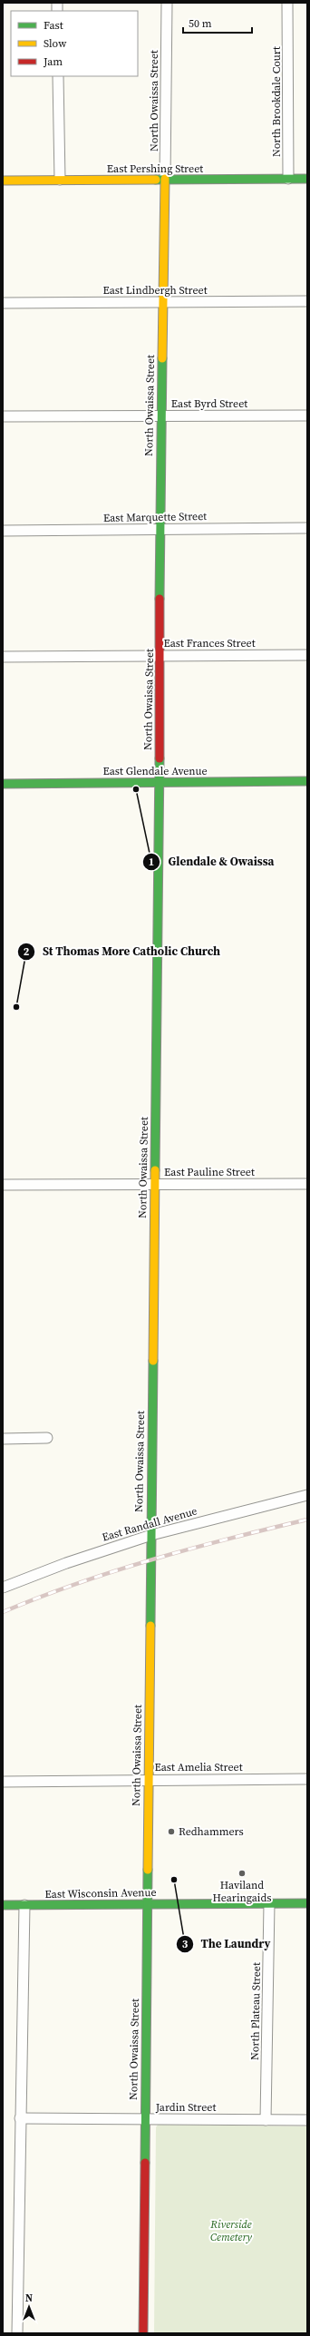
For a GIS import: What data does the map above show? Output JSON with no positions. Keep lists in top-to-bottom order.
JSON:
{
  "streets": {
    "street": [
      "North Owaissa Street",
      "North Brookdale Court",
      "East Pershing Street",
      "East Lindbergh Street",
      "East Byrd Street",
      "East Marquette Street",
      "East Frances Street",
      "East Glendale Avenue",
      "East Pauline Street",
      "East Randall Avenue",
      "East Amelia Street",
      "East Wisconsin Avenue",
      "North Plateau Street",
      "Jardin Street"
    ]
  },
  "crossings": [
    ["North Owaissa Street", "East Pershing Street"],
    ["North Owaissa Street", "East Lindbergh Street"],
    ["North Owaissa Street", "East Byrd Street"],
    ["North Owaissa Street", "East Marquette Street"],
    ["North Owaissa Street", "East Frances Street"],
    ["North Owaissa Street", "East Glendale Avenue"],
    ["North Owaissa Street", "East Pauline Street"],
    ["North Owaissa Street", "East Randall Avenue"],
    ["North Owaissa Street", "East Amelia Street"],
    ["North Owaissa Street", "East Wisconsin Avenue"],
    ["North Owaissa Street", "Jardin Street"],
    ["North Brookdale Court", "East Pershing Street"],
    ["East Wisconsin Avenue", "North Plateau Street"],
    ["North Plateau Street", "Jardin Street"]
  ],
  "parks": ["Riverside Cemetery"],
  "places": [
    "Glendale & Owaissa",
    "St Thomas More Catholic Church",
    "Redhammers",
    "Haviland Hearingaids",
    "The Laundry"
  ],
  "legend": ["Fast", "Slow", "Jam"],
  "scale_bar": "50 m",
  "north": "top"
}
